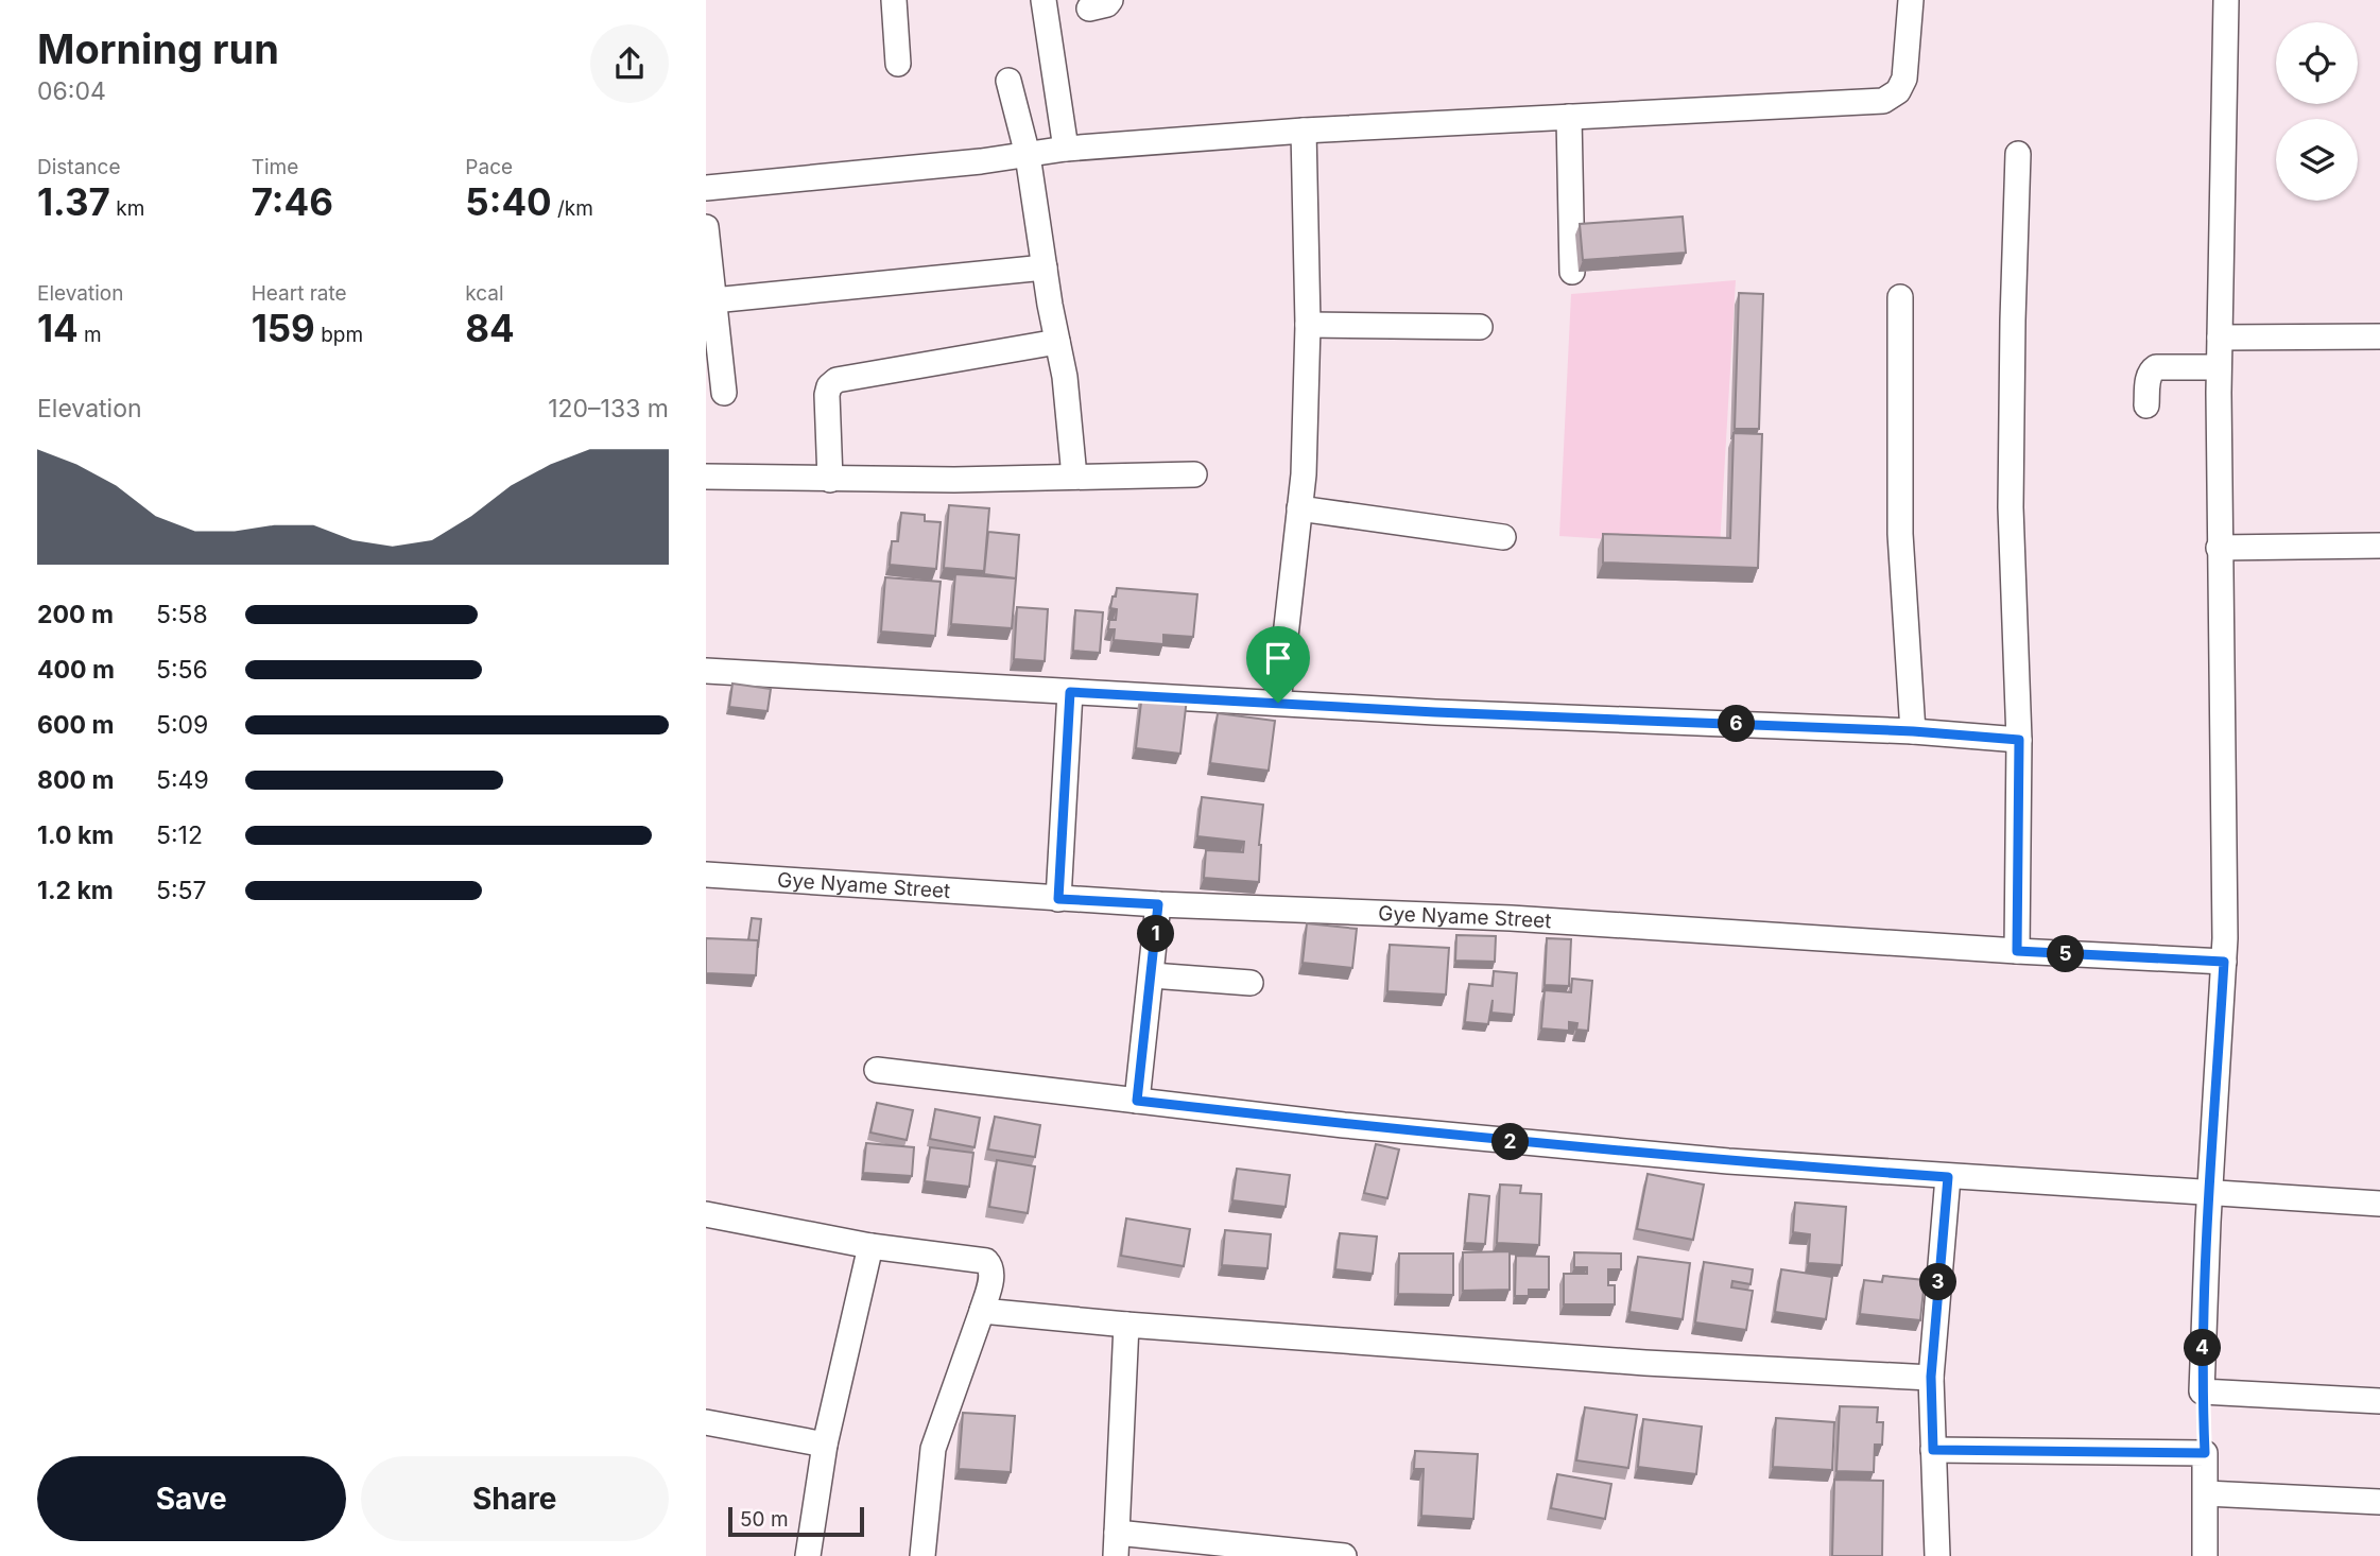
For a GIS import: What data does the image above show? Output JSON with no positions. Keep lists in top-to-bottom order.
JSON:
{
  "streets": {
    "street": ["Gye Nyame Street"]
  },
  "scale_bar": "50 m",
  "page": {
    "heading": ["Morning run", "06:04"],
    "stats": [
      ["Distance", "1.37 km"],
      ["Time", "7:46"],
      ["Pace", "5:40 /km"],
      ["Elevation", "14 m"],
      ["Heart rate", "159 bpm"],
      ["kcal", "84"]
    ],
    "chart": ["Elevation", "120–133 m"],
    "list": [
      {
        "name": "200 m",
        "note": "5:58"
      },
      {
        "name": "400 m",
        "note": "5:56"
      },
      {
        "name": "600 m",
        "note": "5:09"
      },
      {
        "name": "800 m",
        "note": "5:49"
      },
      {
        "name": "1.0 km",
        "note": "5:12"
      },
      {
        "name": "1.2 km",
        "note": "5:57"
      }
    ],
    "pins": [
      "6",
      "1",
      "5",
      "2",
      "3",
      "4"
    ],
    "buttons": ["Save", "Share"],
    "scale": "50 m"
  }
}
